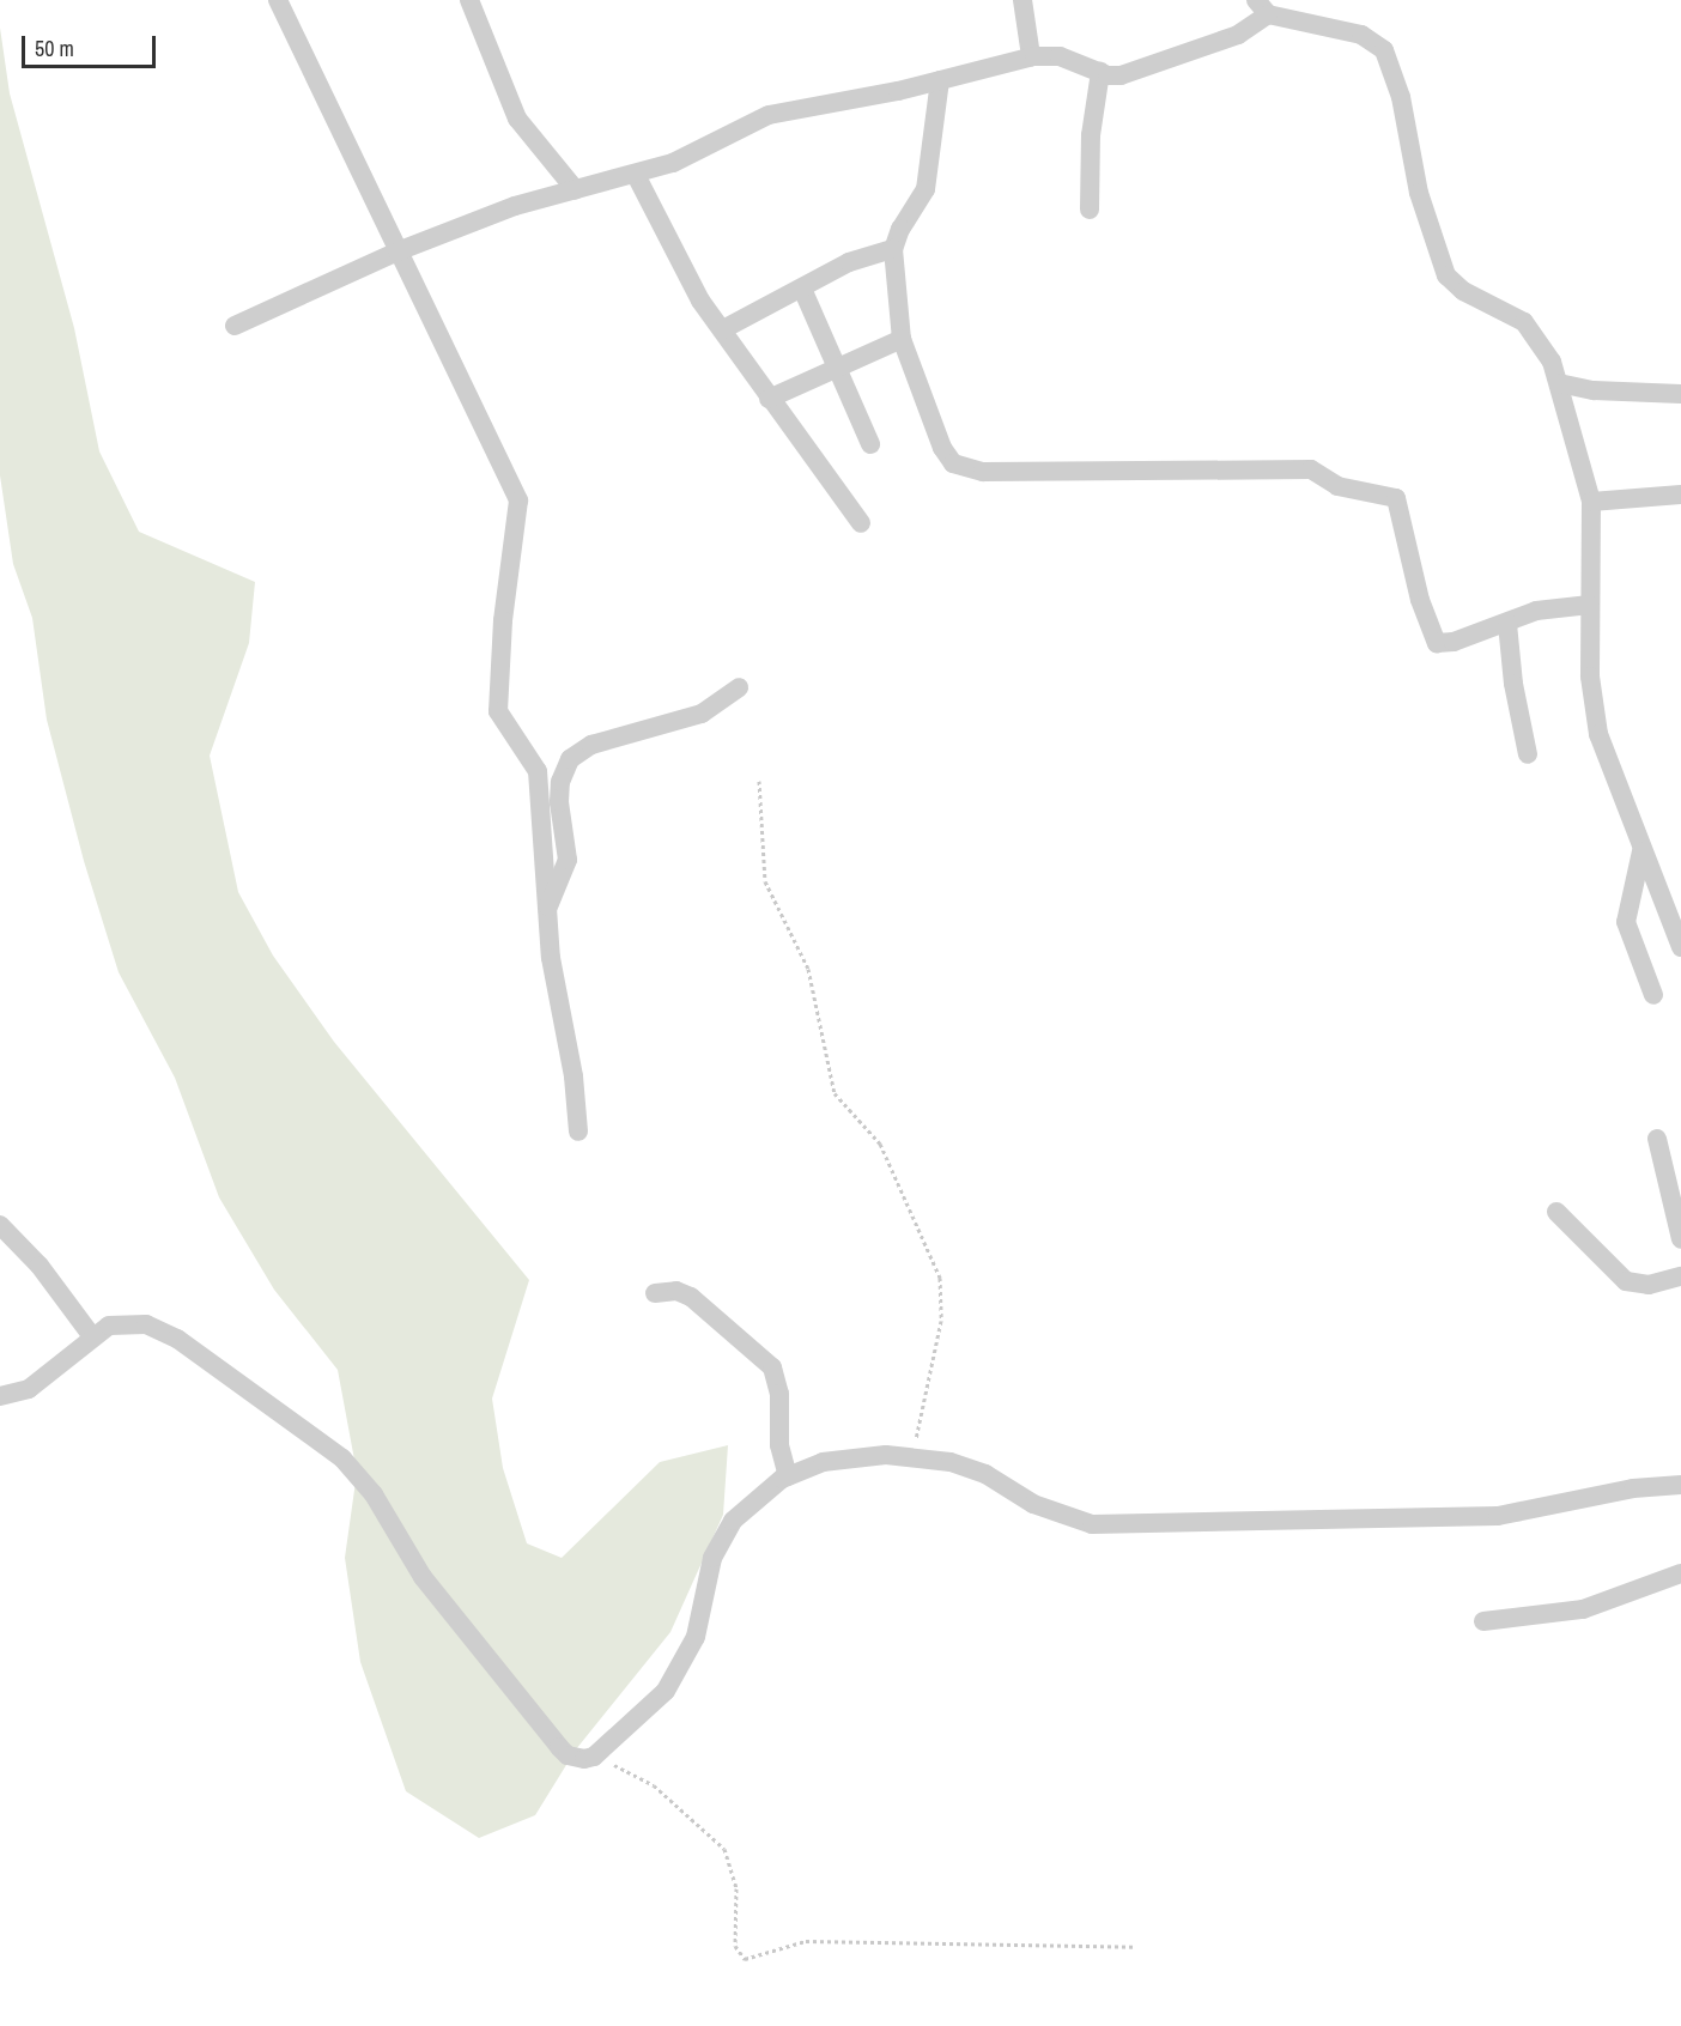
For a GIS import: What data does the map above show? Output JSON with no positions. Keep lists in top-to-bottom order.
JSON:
{
  "scale_bar": "50 m"
}
